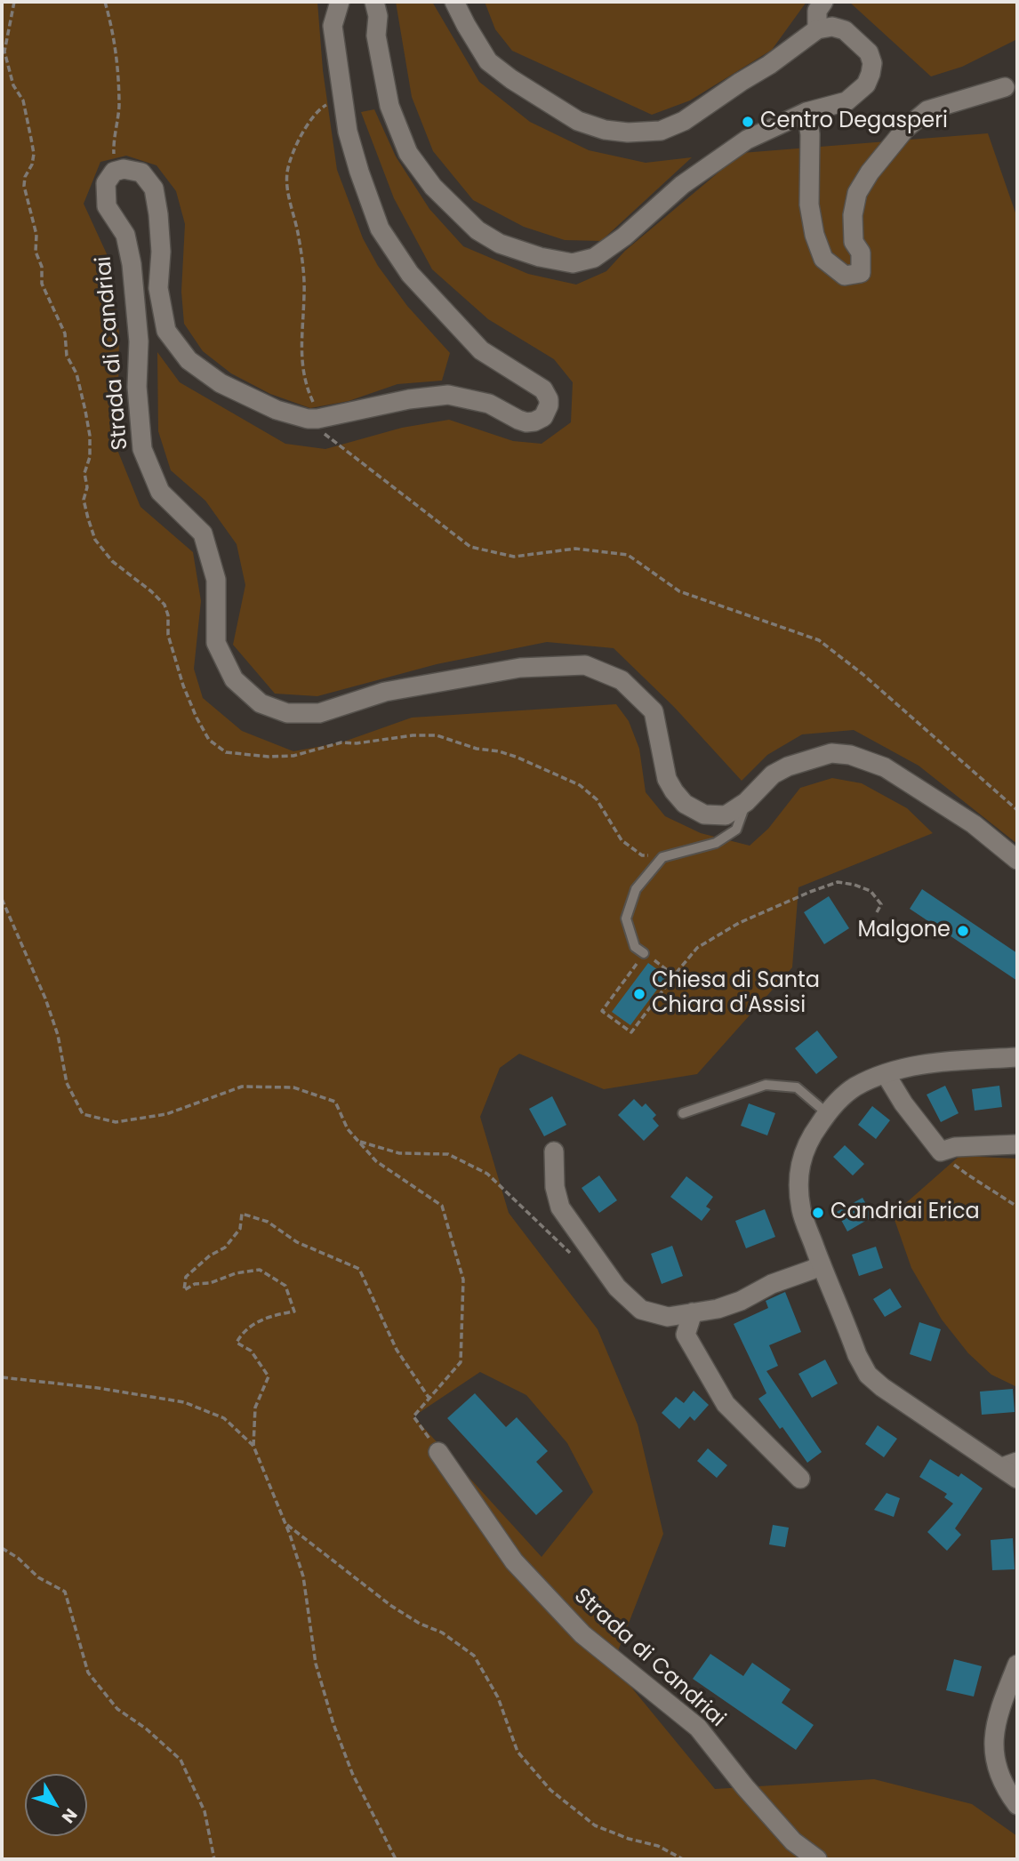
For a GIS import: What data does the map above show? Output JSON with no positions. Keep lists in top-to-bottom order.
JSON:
{
  "streets": {
    "main road": ["Strada di Candriai"]
  },
  "places": [
    "Centro Degasperi",
    "Malgone",
    "Chiesa di Santa Chiara d'Assisi",
    "Candriai Erica"
  ],
  "north": "bottom right"
}
